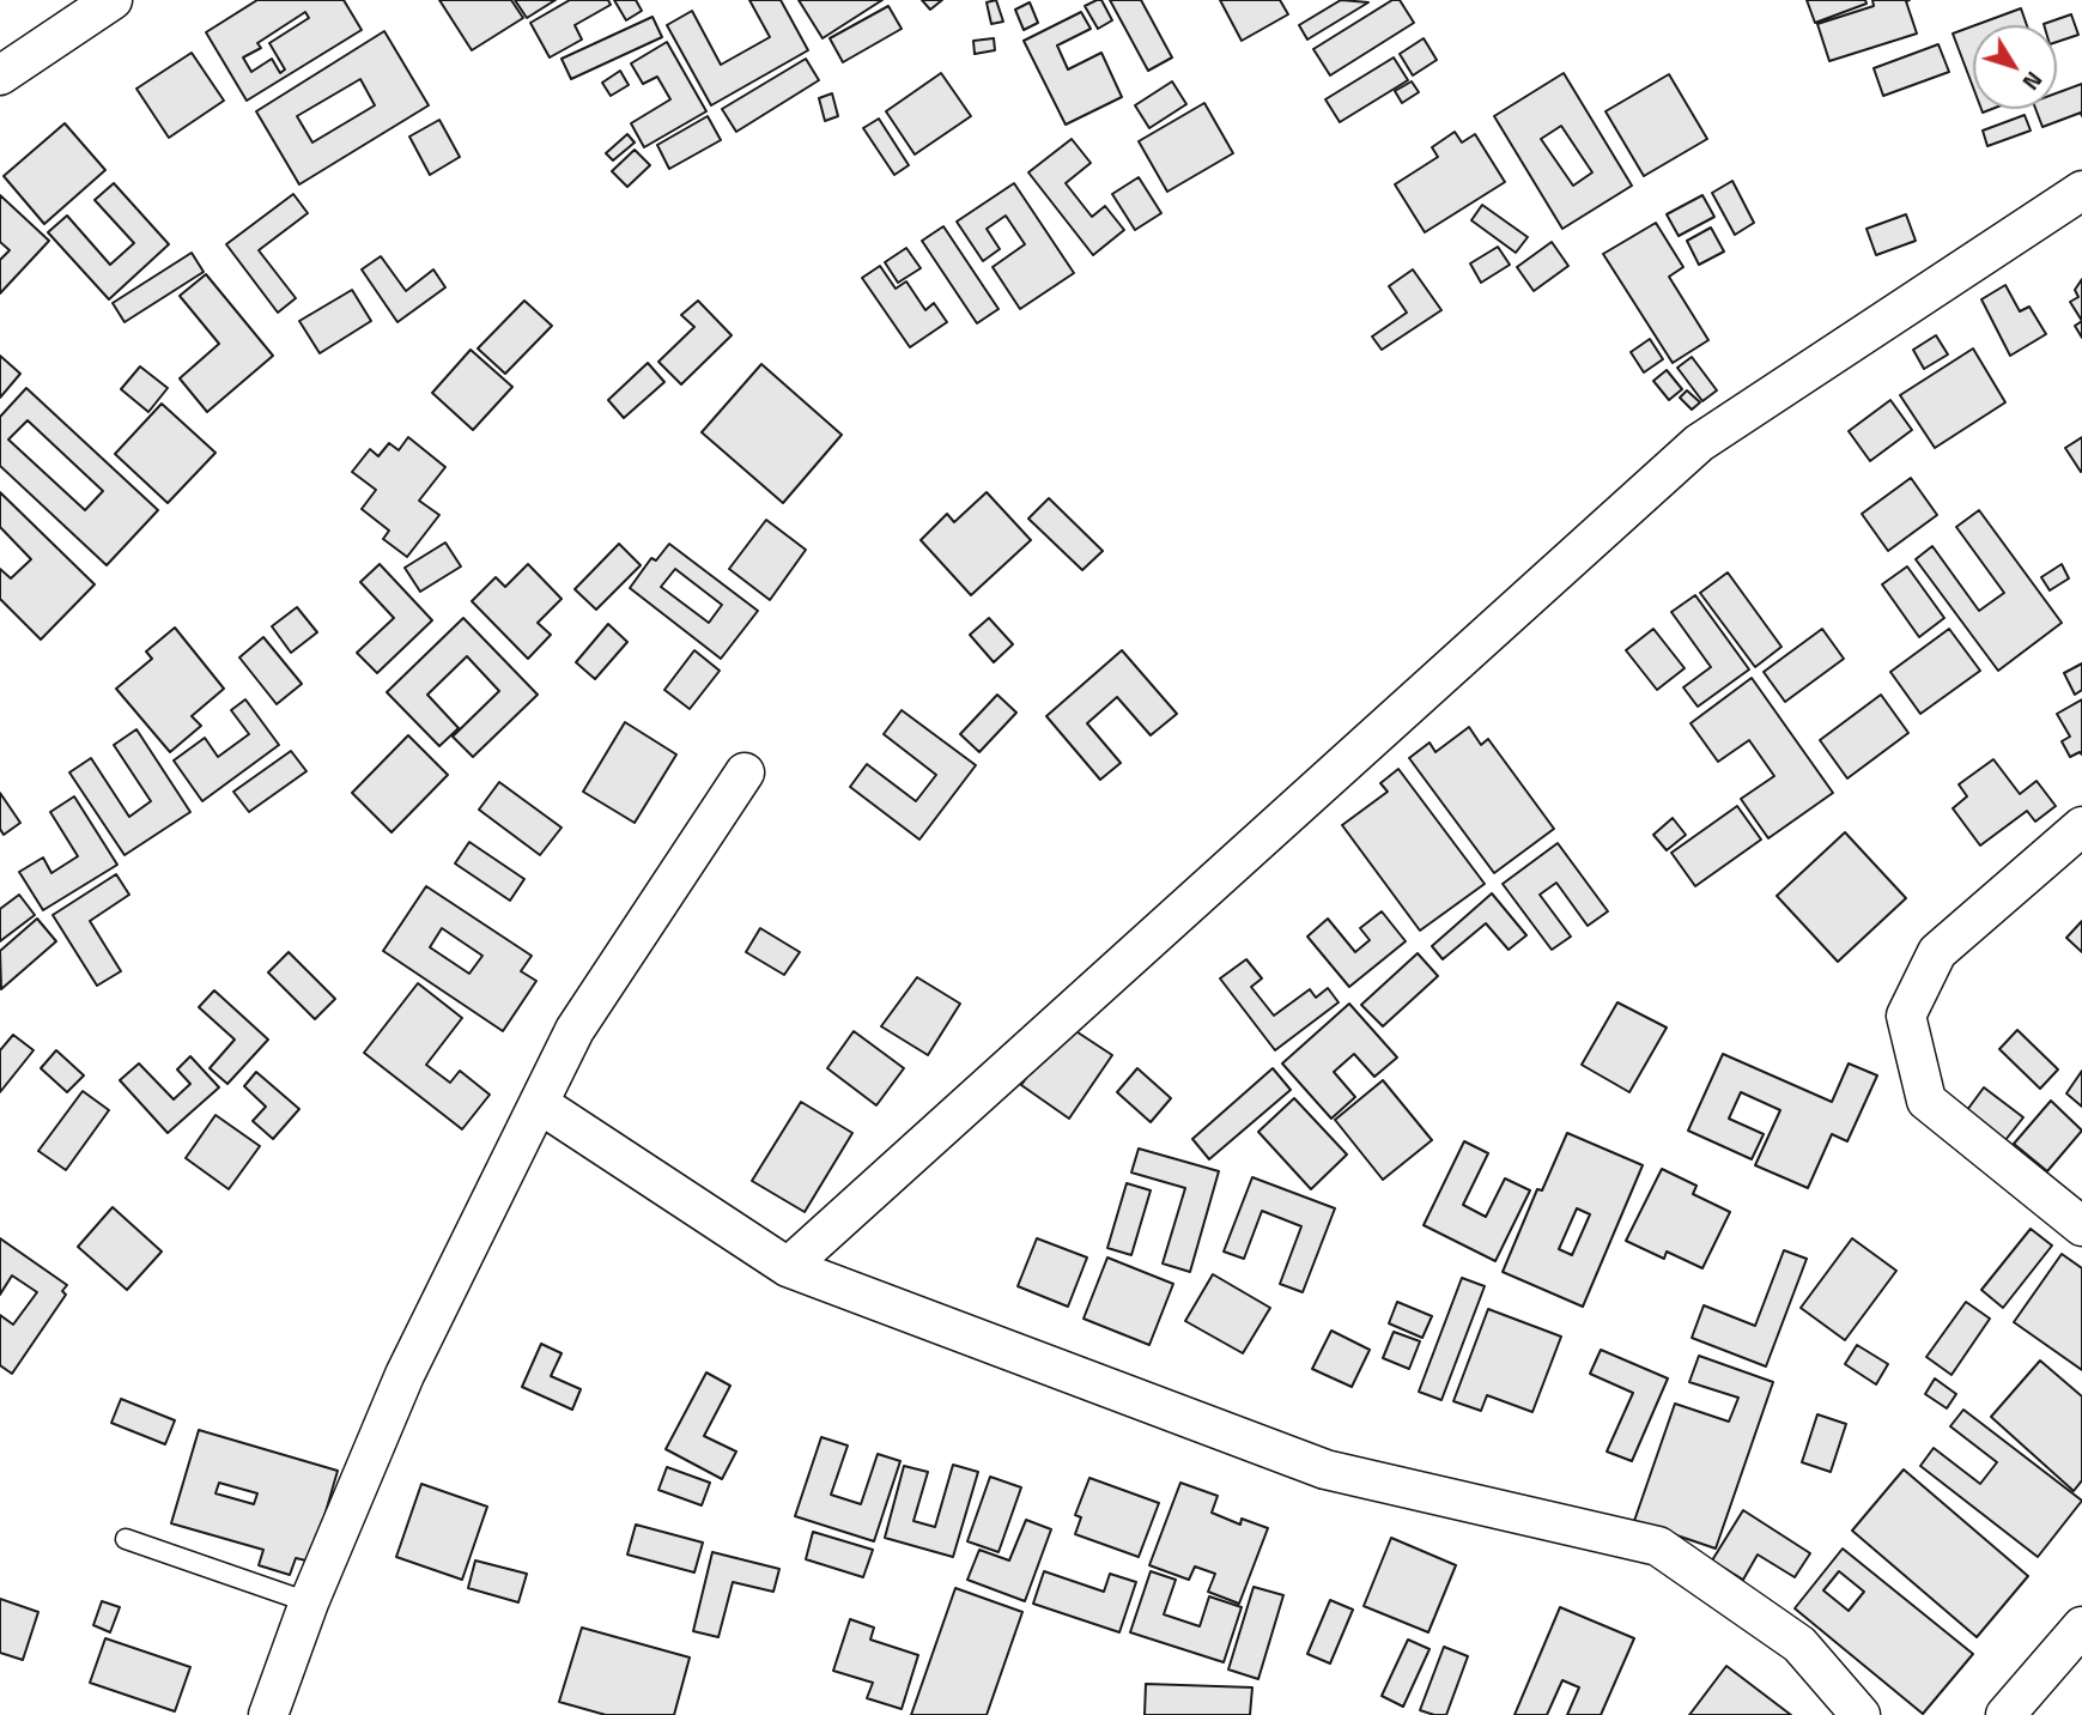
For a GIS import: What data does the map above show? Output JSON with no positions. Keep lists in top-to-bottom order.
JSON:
{
  "north": "bottom right"
}
